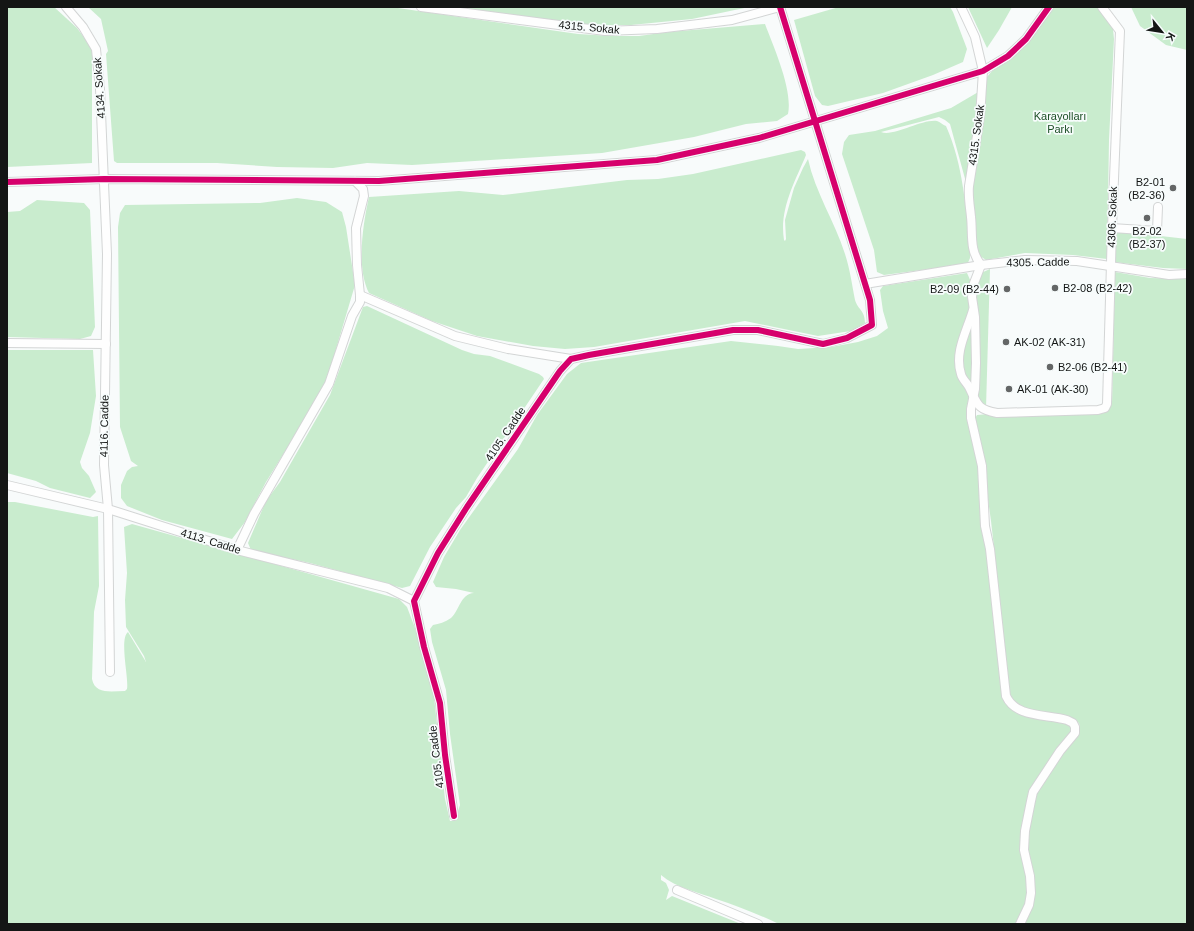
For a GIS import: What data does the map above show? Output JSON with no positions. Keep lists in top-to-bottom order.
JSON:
{
  "streets": {
    "street": [
      "4315. Sokak",
      "4134. Sokak",
      "4306. Sokak",
      "4305. Cadde",
      "4116. Cadde",
      "4105. Cadde",
      "4113. Cadde"
    ]
  },
  "crossings": [
    ["4315. Sokak", "4305. Cadde"],
    ["4134. Sokak", "4116. Cadde"],
    ["4306. Sokak", "4305. Cadde"],
    ["4116. Cadde", "4113. Cadde"],
    ["4105. Cadde", "4113. Cadde"]
  ],
  "parks": ["Karayolları Parkı"],
  "places": [
    "B2-01 (B2-36)",
    "B2-02 (B2-37)",
    "B2-08 (B2-42)",
    "B2-09 (B2-44)",
    "AK-02 (AK-31)",
    "B2-06 (B2-41)",
    "AK-01 (AK-30)"
  ],
  "north": "bottom right"
}
